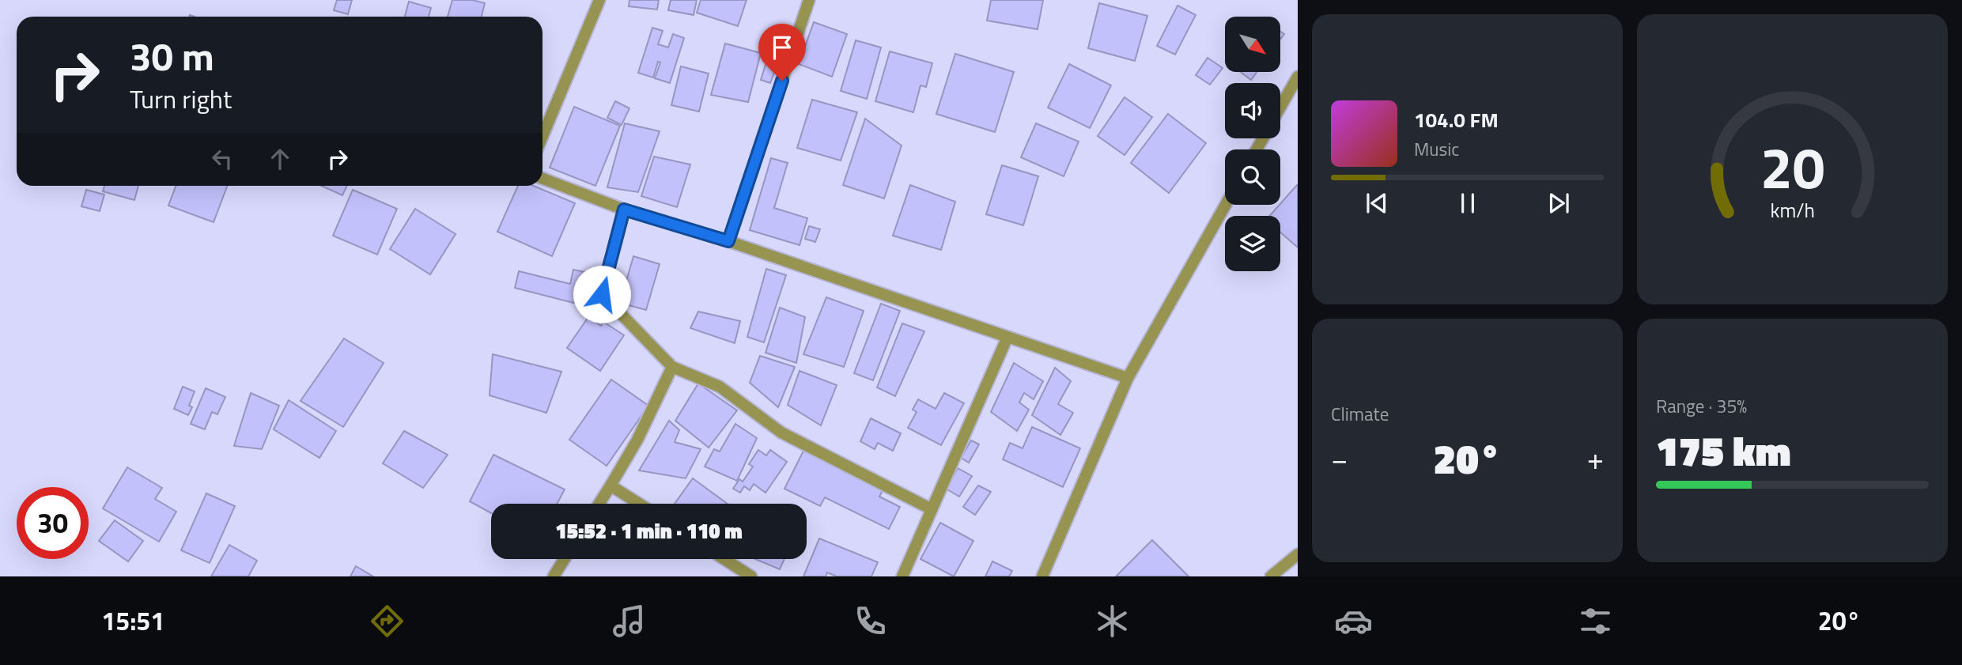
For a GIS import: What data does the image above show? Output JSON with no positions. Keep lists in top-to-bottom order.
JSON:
{
  "north": "bottom right",
  "page": {
    "turn": ["30 m", "Turn right"],
    "song": ["104.0 FM", "Music"],
    "tile": [
      "Climate",
      ["Range · 35%", "175 km"]
    ],
    "heat": ["−", "20°", "+"],
    "limit": "30",
    "trip": "15:52 · 1 min · 110 m",
    "tabs": ["15:51", "20°"],
    "gauge": ["20", "km/h"]
  }
}
